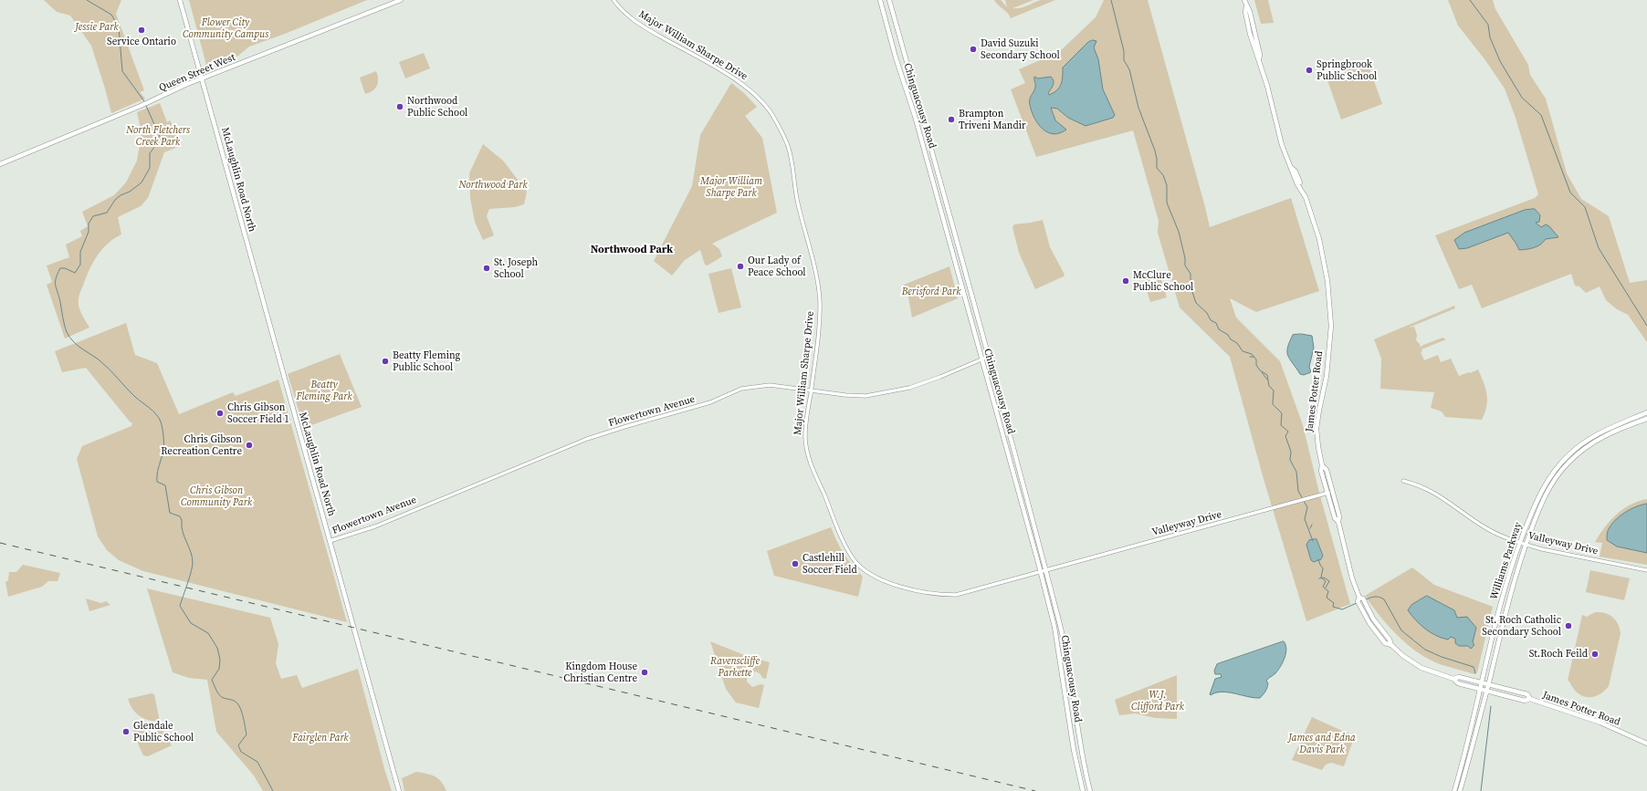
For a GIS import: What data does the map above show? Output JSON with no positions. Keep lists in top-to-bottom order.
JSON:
{
  "streets": {
    "main road": [
      "Queen Street West",
      "Chinguacousy Road",
      "McLaughlin Road North",
      "James Potter Road",
      "Williams Parkway"
    ],
    "street": ["Major William Sharpe Drive", "Flowertown Avenue", "Valleyway Drive"]
  },
  "crossings": [
    ["Major William Sharpe Drive", "Chinguacousy Road"],
    ["Major William Sharpe Drive", "Flowertown Avenue"],
    ["Major William Sharpe Drive", "Valleyway Drive"],
    ["Queen Street West", "McLaughlin Road North"],
    ["Chinguacousy Road", "Flowertown Avenue"],
    ["Chinguacousy Road", "Valleyway Drive"],
    ["McLaughlin Road North", "Flowertown Avenue"],
    ["James Potter Road", "Valleyway Drive"],
    ["James Potter Road", "Williams Parkway"],
    ["Valleyway Drive", "Williams Parkway"]
  ],
  "districts": ["Northwood Park"],
  "parks": [
    "Flower City Community Campus",
    "Jessie Park",
    "North Fletchers Creek Park",
    "Major William Sharpe Park",
    "Northwood Park",
    "Berisford Park",
    "Beatty Fleming Park",
    "Chris Gibson Community Park",
    "Ravenscliffe Parkette",
    "W.J. Clifford Park",
    "Fairglen Park",
    "James and Edna Davis Park"
  ],
  "places": [
    "Service Ontario",
    "David Suzuki Secondary School",
    "Springbrook Public School",
    "Northwood Public School",
    "Brampton Triveni Mandir",
    "Our Lady of Peace School",
    "St. Joseph School",
    "McClure Public School",
    "Beatty Fleming Public School",
    "Chris Gibson Soccer Field 1",
    "Chris Gibson Recreation Centre",
    "Castlehill Soccer Field",
    "St. Roch Catholic Secondary School",
    "St.Roch Feild",
    "Kingdom House Christian Centre",
    "Glendale Public School"
  ]
}
